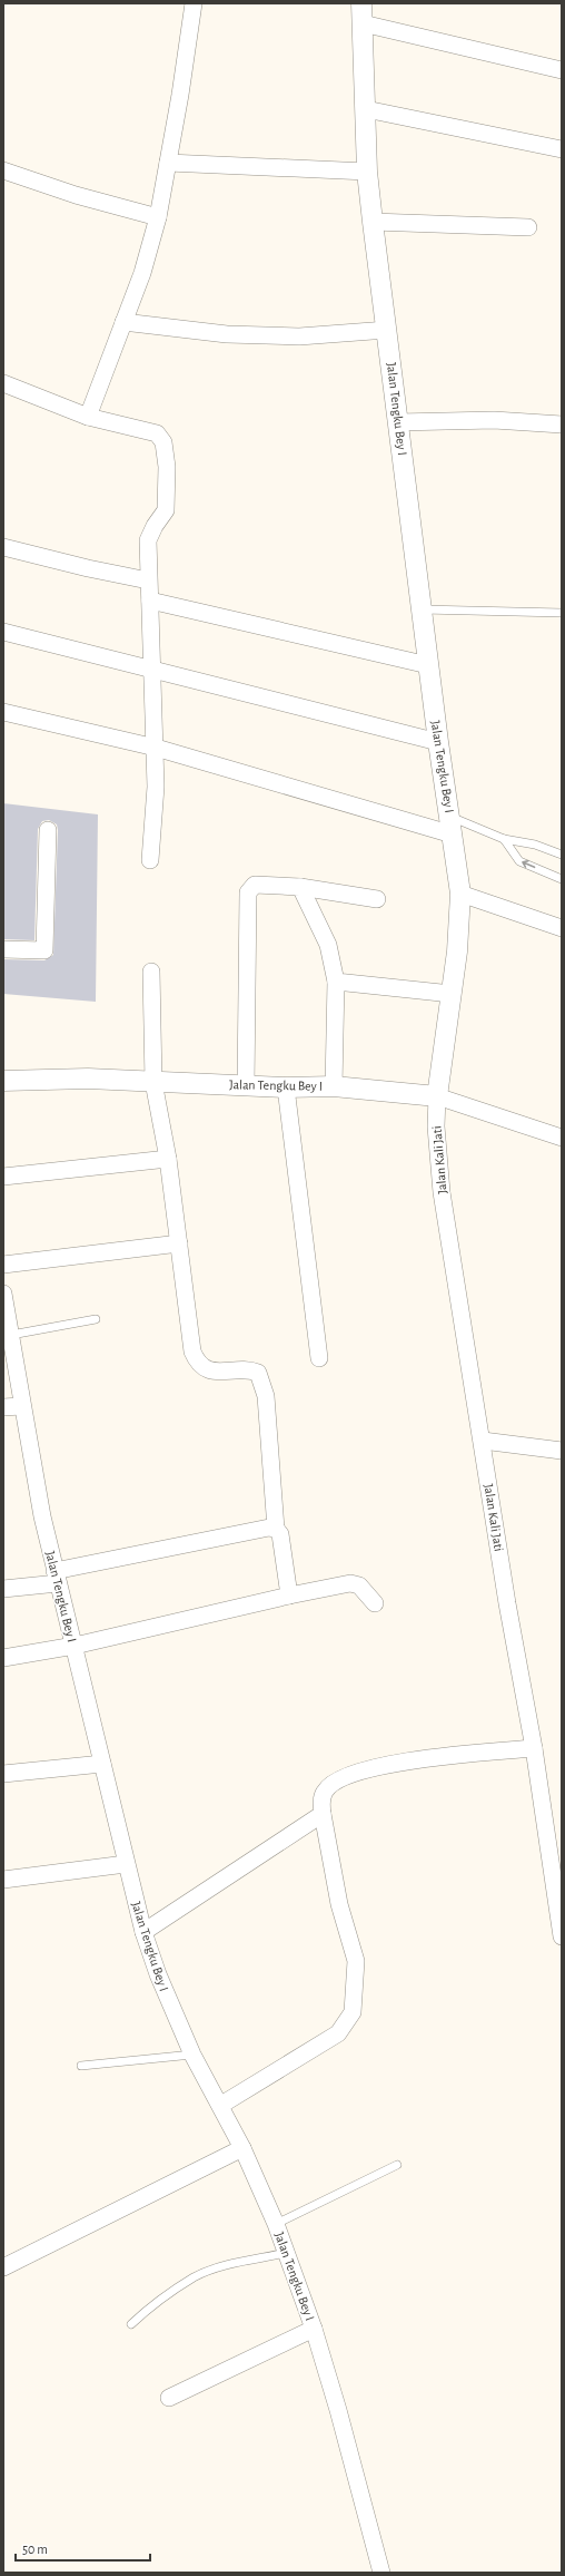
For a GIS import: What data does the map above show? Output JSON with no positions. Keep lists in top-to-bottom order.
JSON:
{
  "streets": {
    "street": ["Jalan Tengku Bey I", "Jalan Kali Jati"]
  },
  "crossings": [
    ["Jalan Tengku Bey I", "Jalan Kali Jati"]
  ],
  "scale_bar": "50 m"
}
